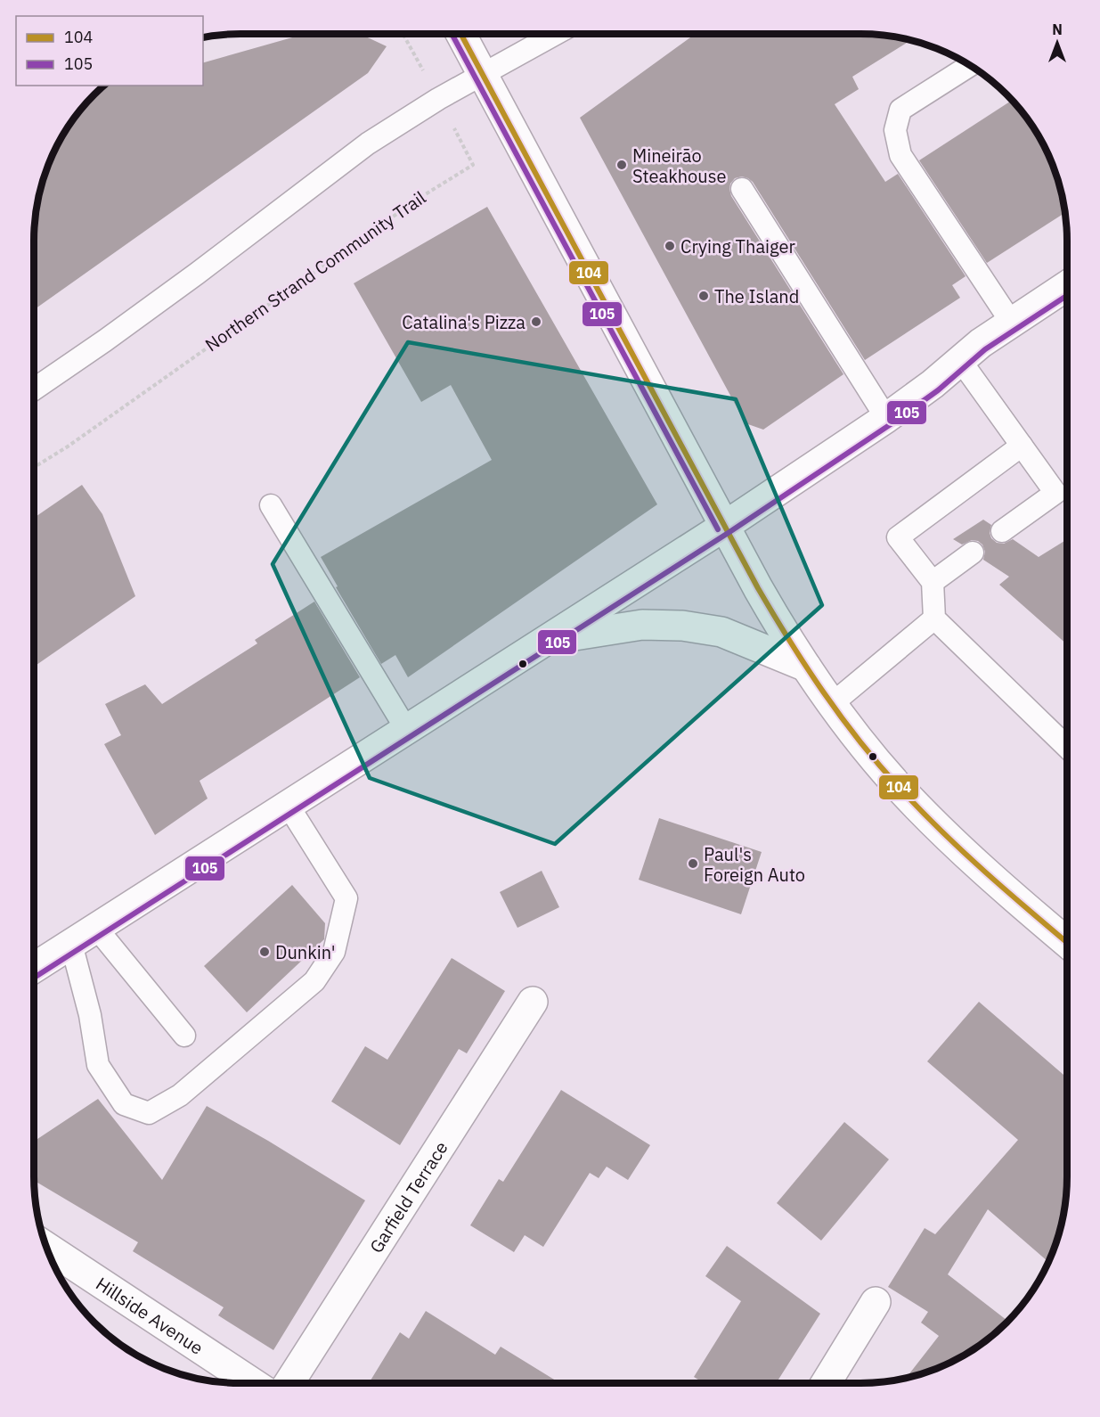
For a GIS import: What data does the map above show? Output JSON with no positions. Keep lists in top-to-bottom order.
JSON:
{
  "streets": {
    "main road": ["Garfield Terrace", "Hillside Avenue"],
    "path": ["Northern Strand Community Trail"]
  },
  "places": [
    "Mineirão Steakhouse",
    "Crying Thaiger",
    "The Island",
    "Catalina's Pizza",
    "Paul's Foreign Auto",
    "Dunkin'"
  ],
  "lines": ["transit line 104", "transit line 105"],
  "legend": ["104", "105"],
  "north": "top"
}
